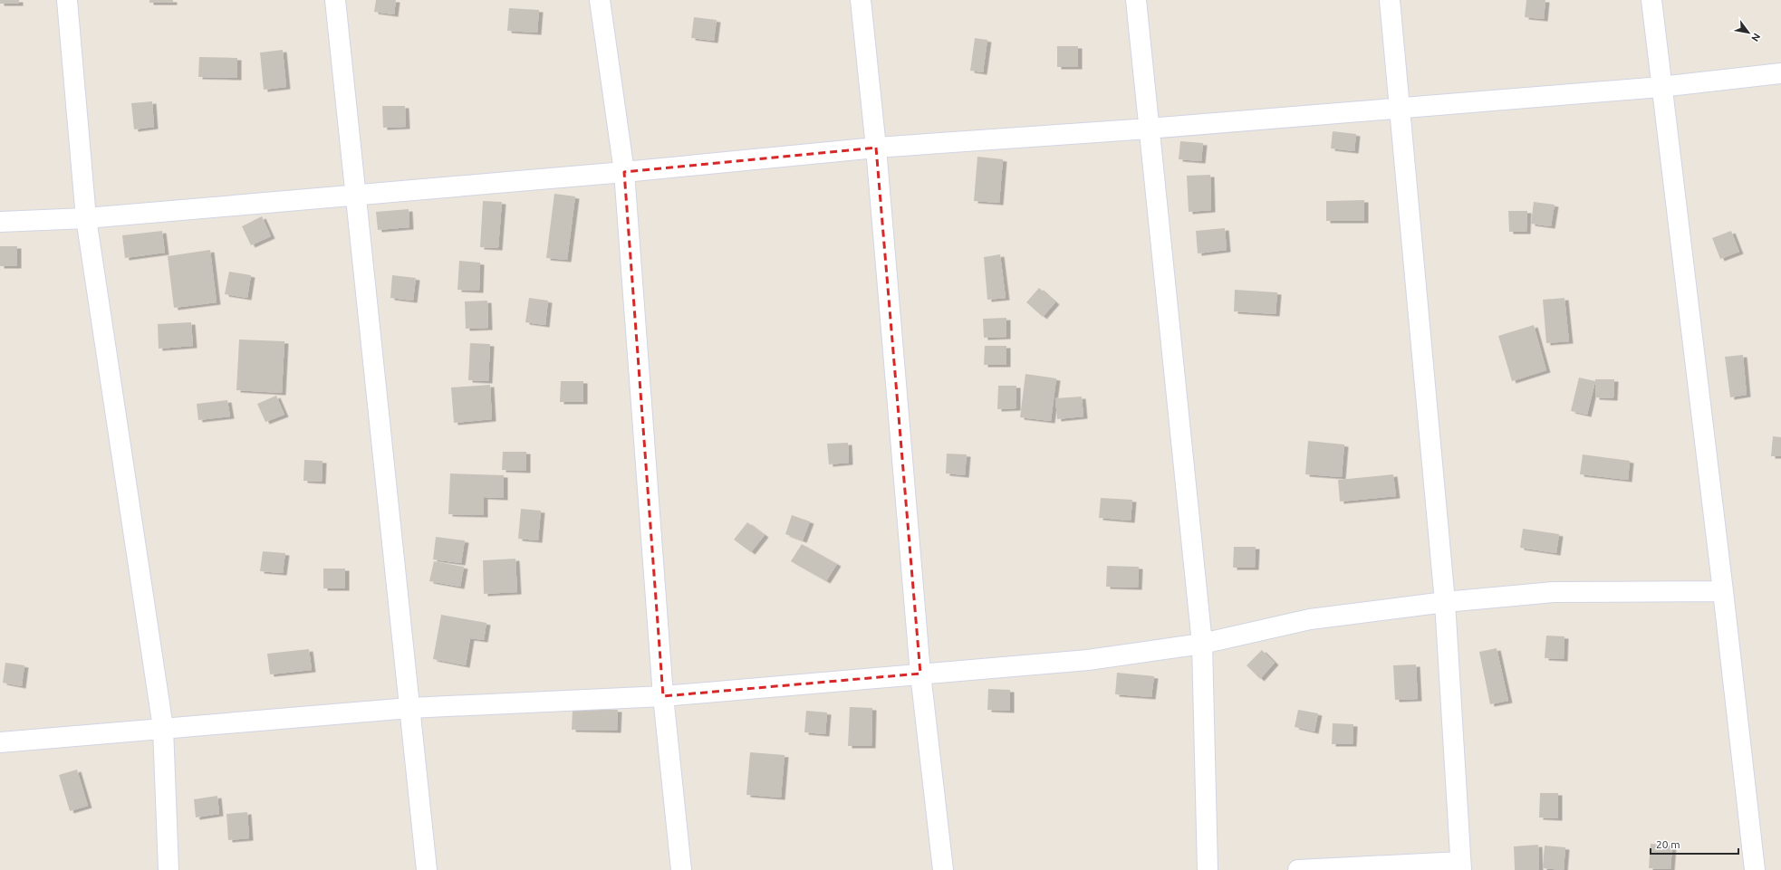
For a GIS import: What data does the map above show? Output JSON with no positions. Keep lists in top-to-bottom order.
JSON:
{
  "scale_bar": "20 m",
  "north": "bottom right"
}
